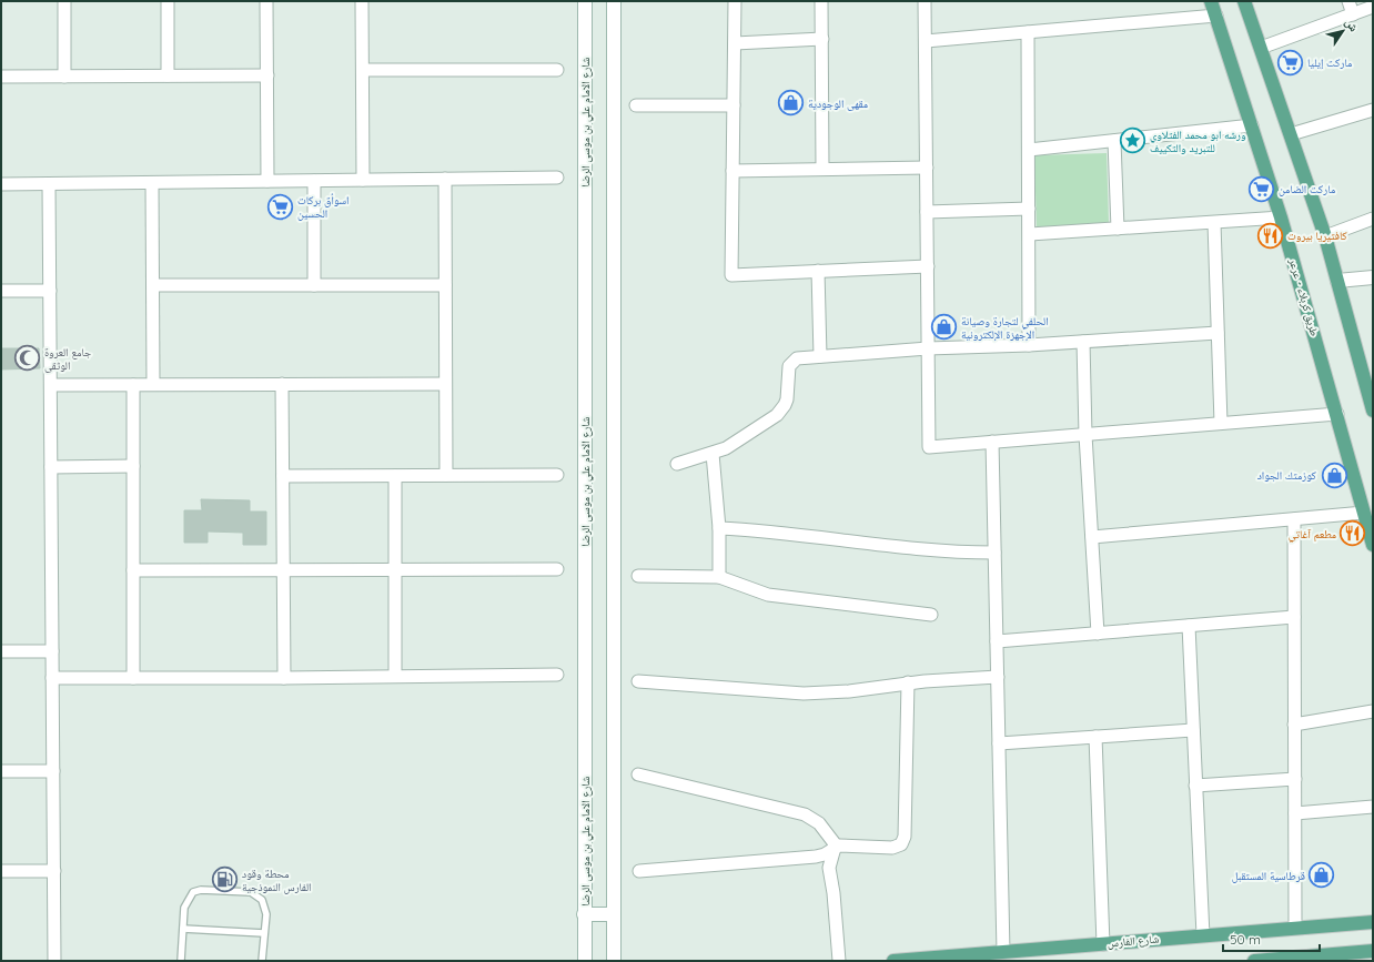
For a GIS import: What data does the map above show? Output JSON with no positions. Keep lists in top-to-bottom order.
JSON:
{
  "streets": {
    "main road": ["شارع الامام علي بن موسى الرضا", "طريق كربلاء - عرعر", "شارع الفارس"]
  },
  "places": {
    "supermarket": ["ماركت إيليا", "ماركت الضامن", "اسوأق بركات الحسين"],
    "shop": [
      "مقهى الوجودية",
      "الحلفي لتجارة وصيانة الإجهزة الإلكترونية",
      "كوزمتك الجواد",
      "قرطاسية المستقبل"
    ],
    "place": ["ورشه ابو محمد الفتلاوي للتبريد والتكييف"],
    "restaurant": ["كافتيريا بيروت", "مطعم آغاتي"],
    "mosque": ["جامع العروة الوثقى"],
    "fuel station": ["محطة وقود الفارس النموذجية"]
  },
  "scale_bar": "50 m",
  "north": "top right"
}
